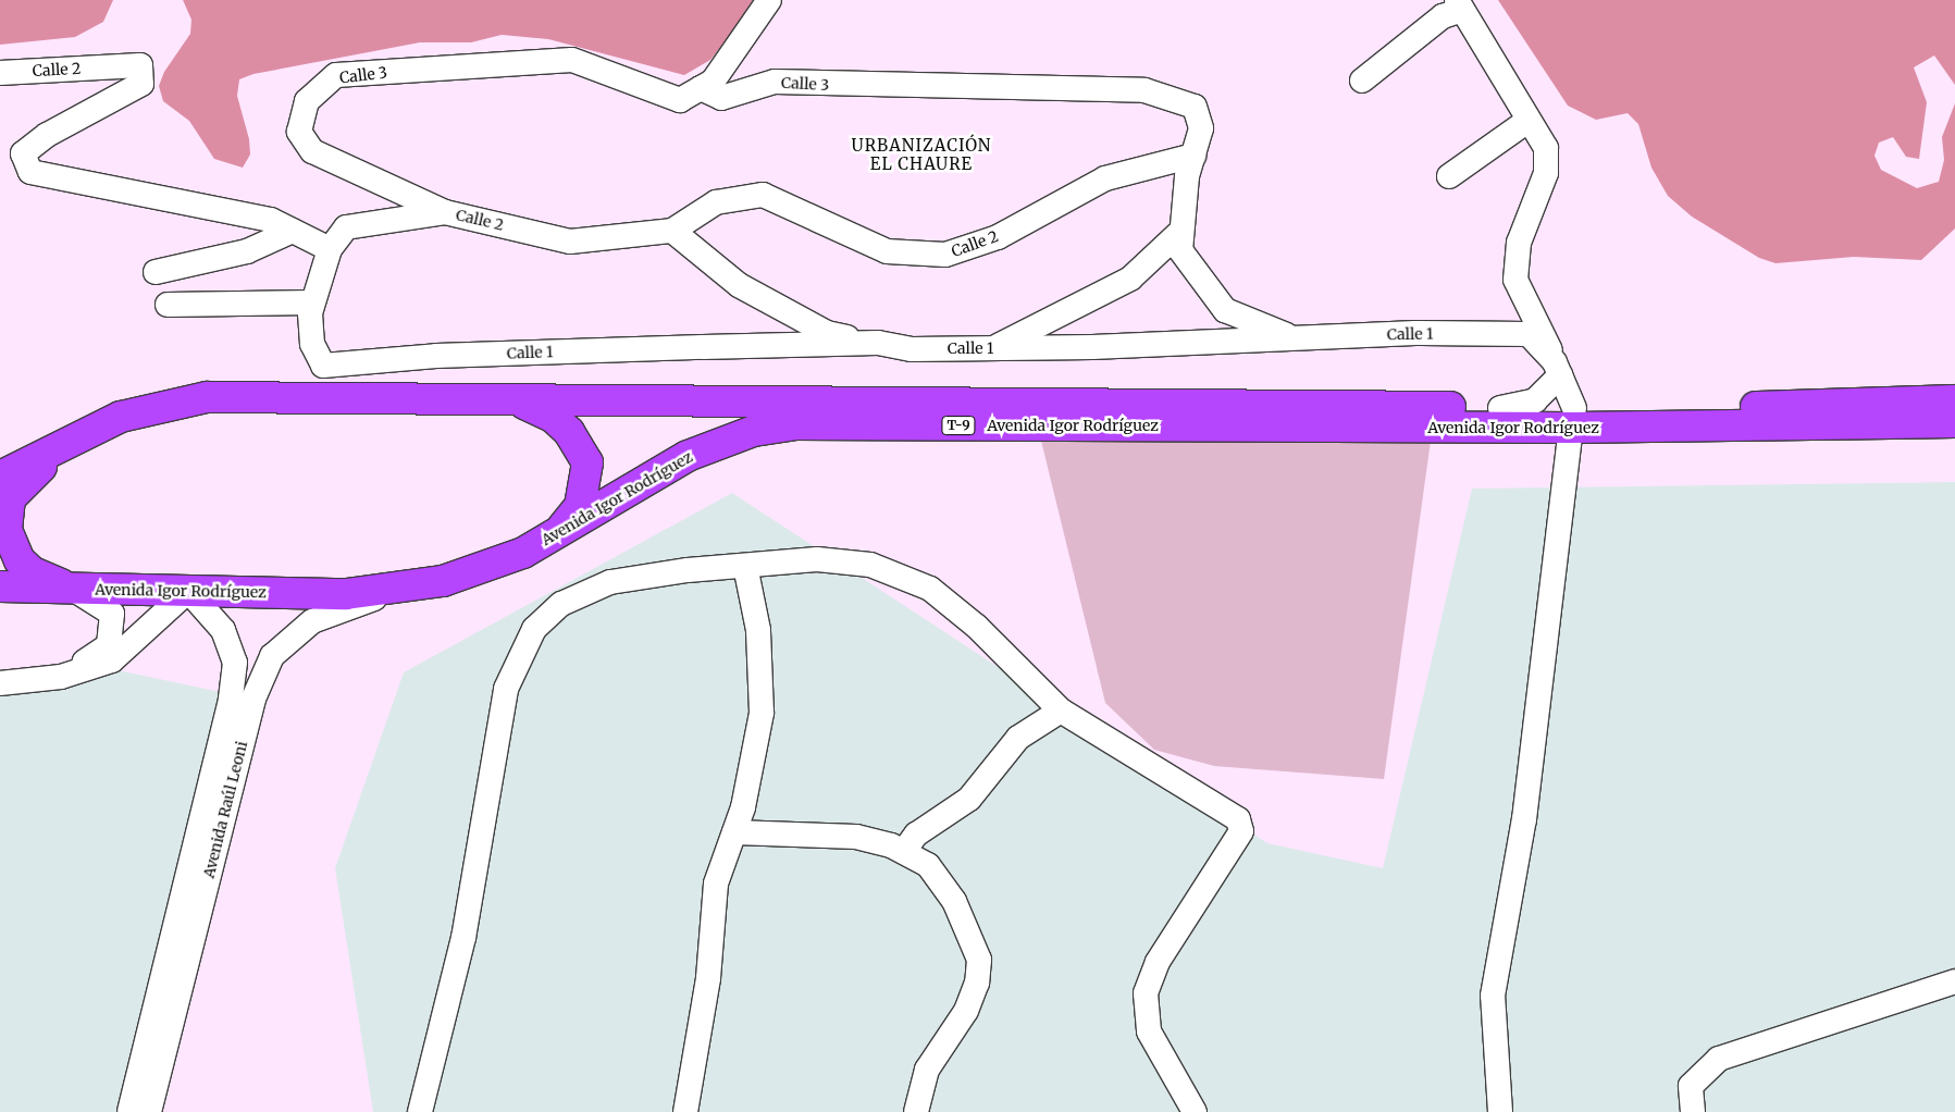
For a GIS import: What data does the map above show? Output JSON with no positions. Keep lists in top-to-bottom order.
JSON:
{
  "streets": {
    "highway": ["T-9", "Avenida Igor Rodríguez"],
    "street": [
      "Calle 2",
      "Calle 3",
      "Calle 1",
      "Avenida Raúl Leoni"
    ]
  },
  "crossings": [
    ["Calle 2", "Calle 3"],
    ["Calle 1", "Avenida Igor Rodríguez"],
    ["T-9", "Avenida Igor Rodríguez"],
    ["Avenida Igor Rodríguez", "Avenida Raúl Leoni"]
  ],
  "districts": ["URBANIZACIÓN EL CHAURE"]
}
